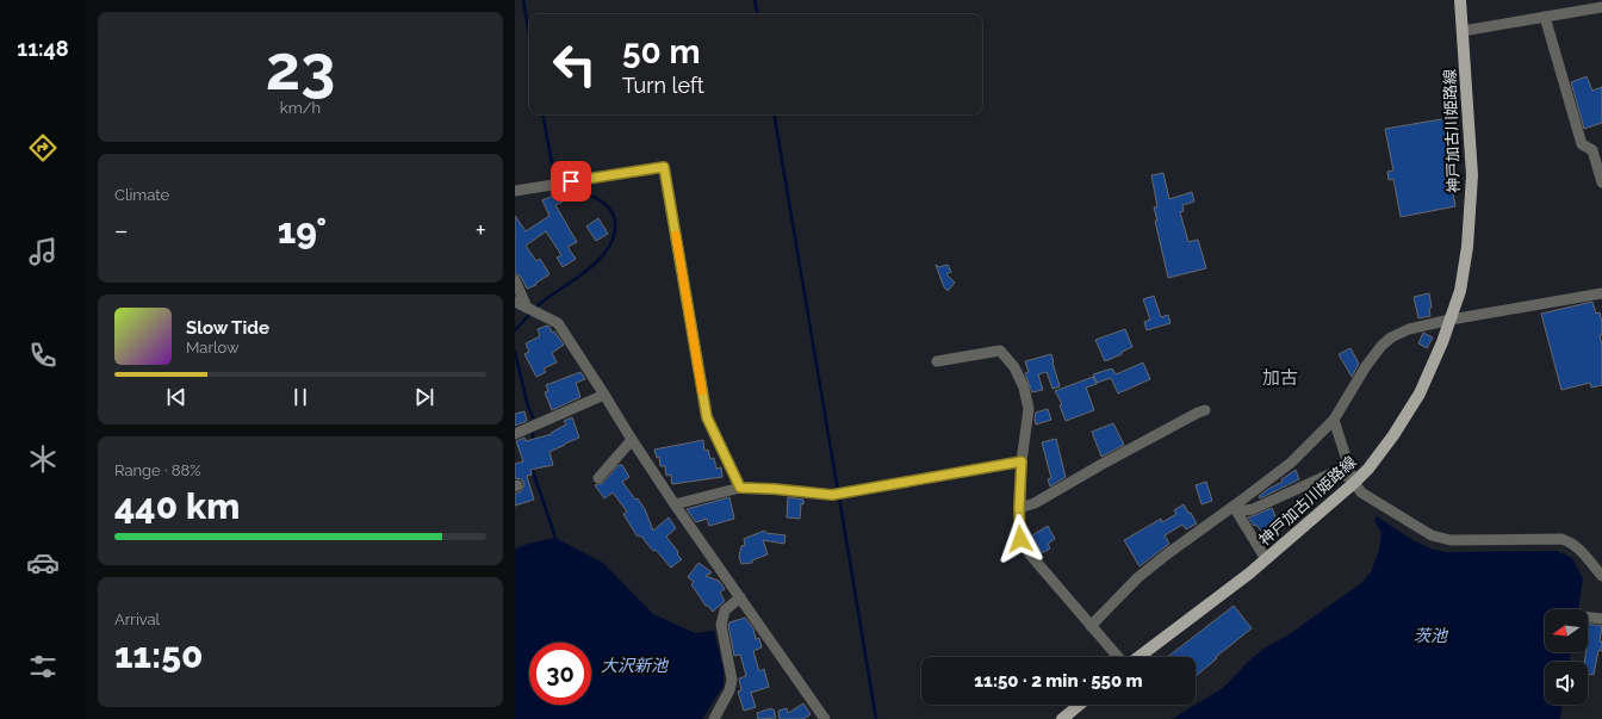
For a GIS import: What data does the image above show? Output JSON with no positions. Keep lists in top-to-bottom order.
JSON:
{
  "streets": {
    "main road": ["神戸加古川姫路線"]
  },
  "districts": ["加古"],
  "water": ["茨池", "大沢新池"],
  "north": "left",
  "page": {
    "tabs": "11:48",
    "tile": [
      ["23", "km/h"],
      "Climate",
      ["Range · 88%", "440 km"],
      ["Arrival", "11:50"]
    ],
    "turn": ["50 m", "Turn left"],
    "heat": ["−", "19°", "+"],
    "song": ["Slow Tide", "Marlow"],
    "limit": "30",
    "trip": "11:50 · 2 min · 550 m"
  }
}
